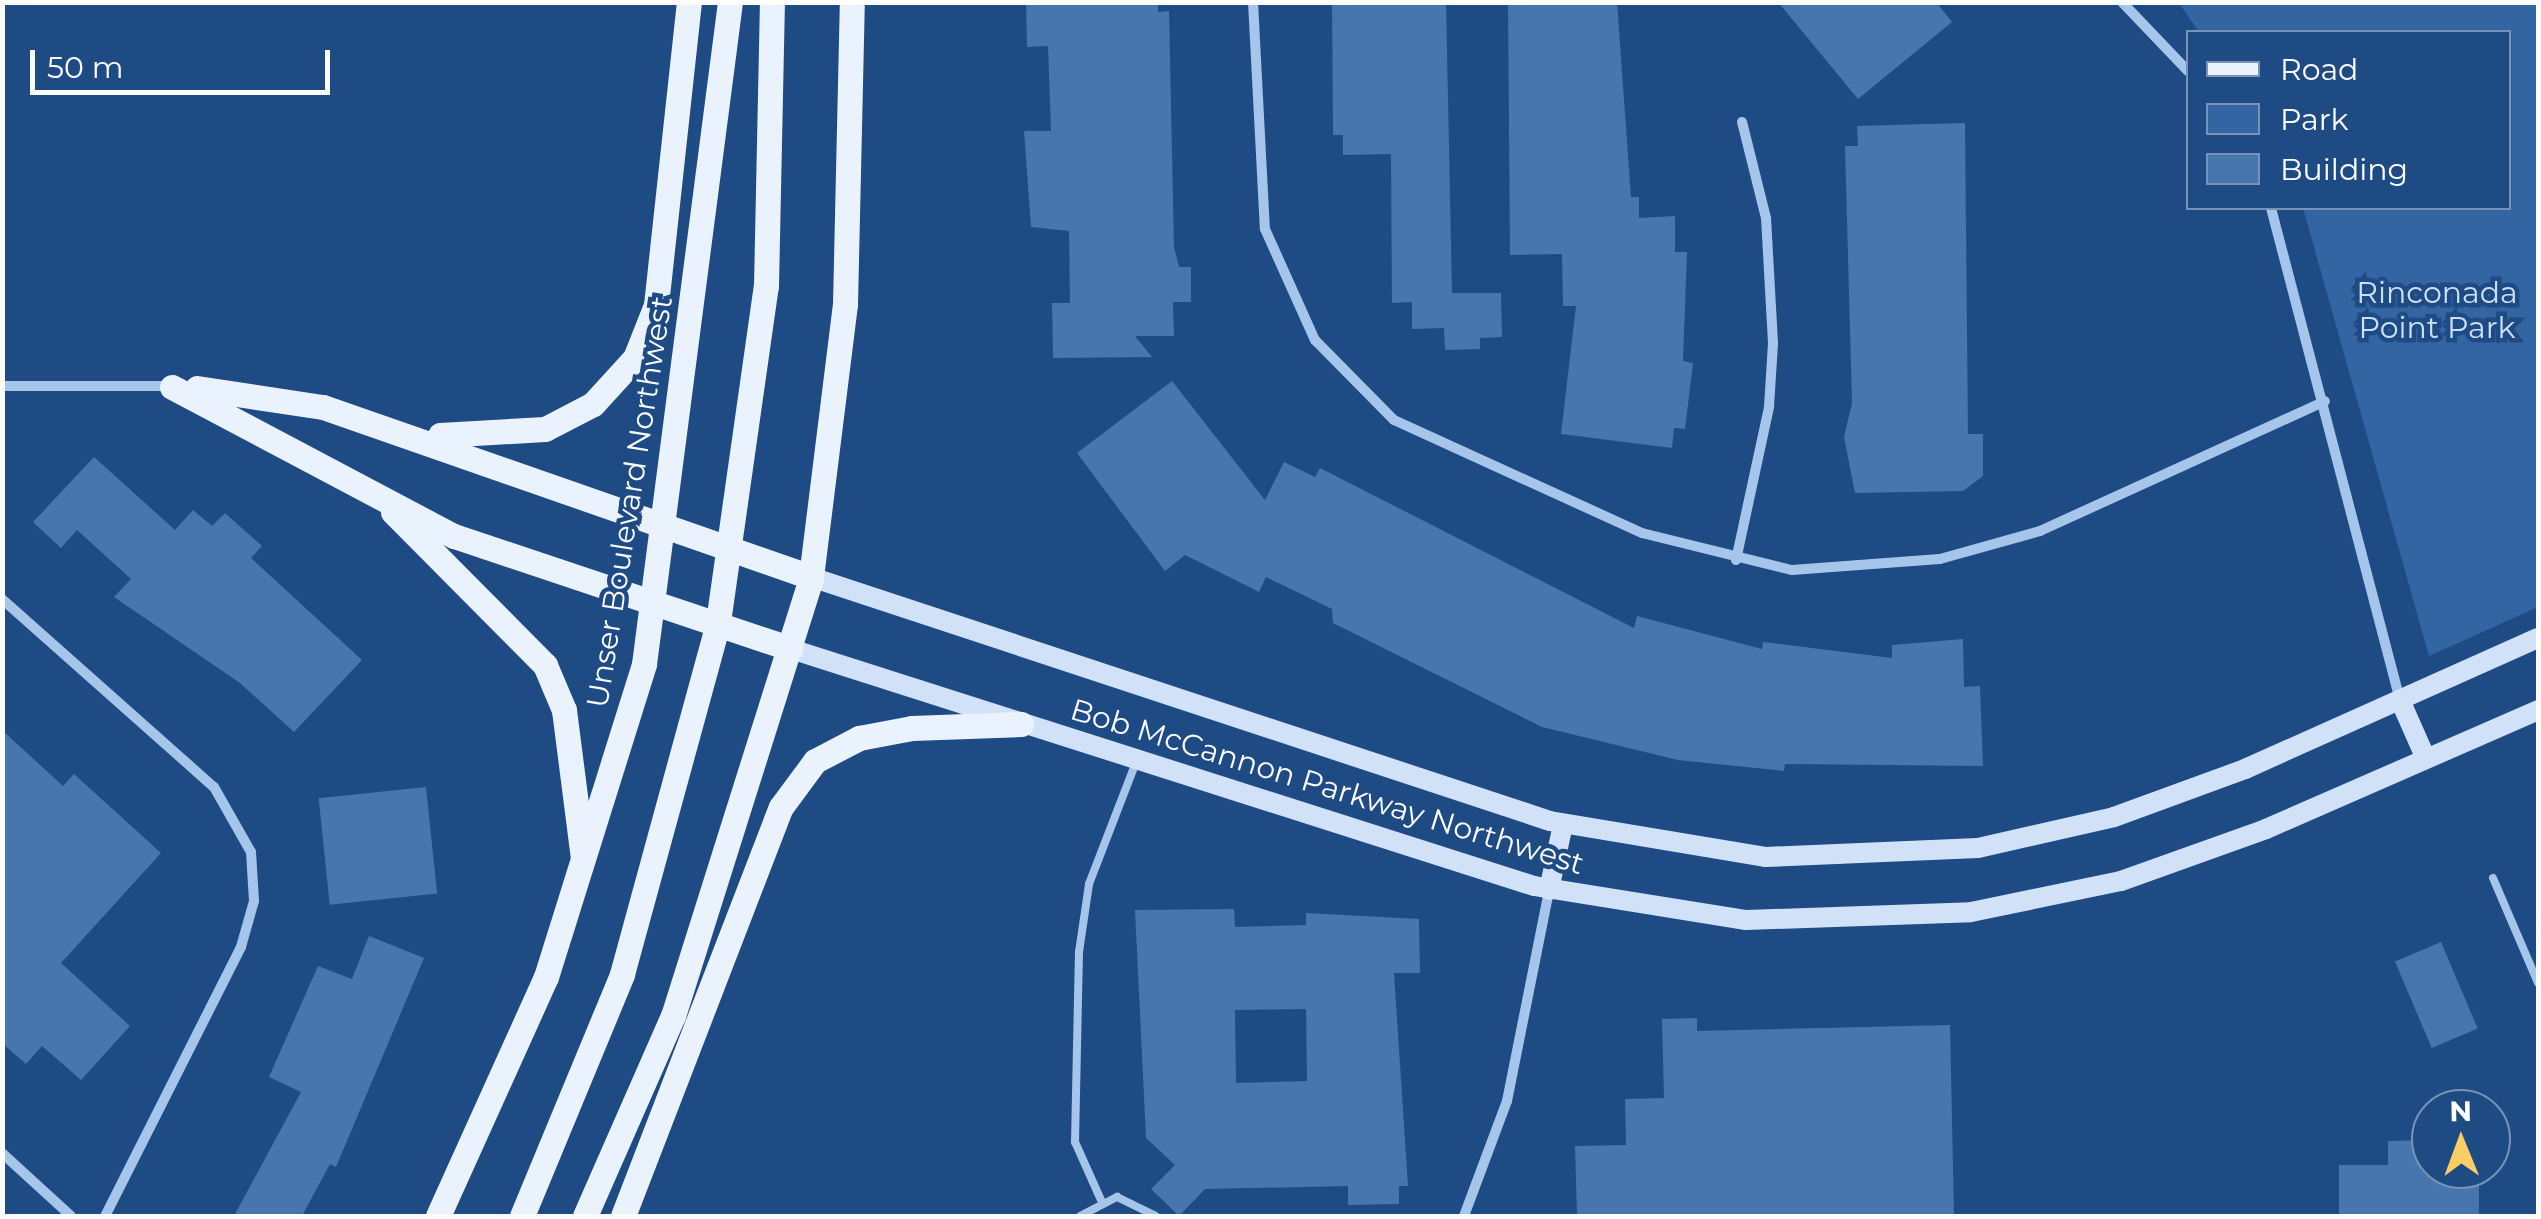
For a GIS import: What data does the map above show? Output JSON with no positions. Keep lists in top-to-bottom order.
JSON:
{
  "streets": {
    "main road": ["Unser Boulevard Northwest"],
    "street": ["Bob McCannon Parkway Northwest"]
  },
  "parks": ["Rinconada Point Park"],
  "legend": ["Road", "Park", "Building"],
  "scale_bar": "50 m",
  "north": "top"
}
